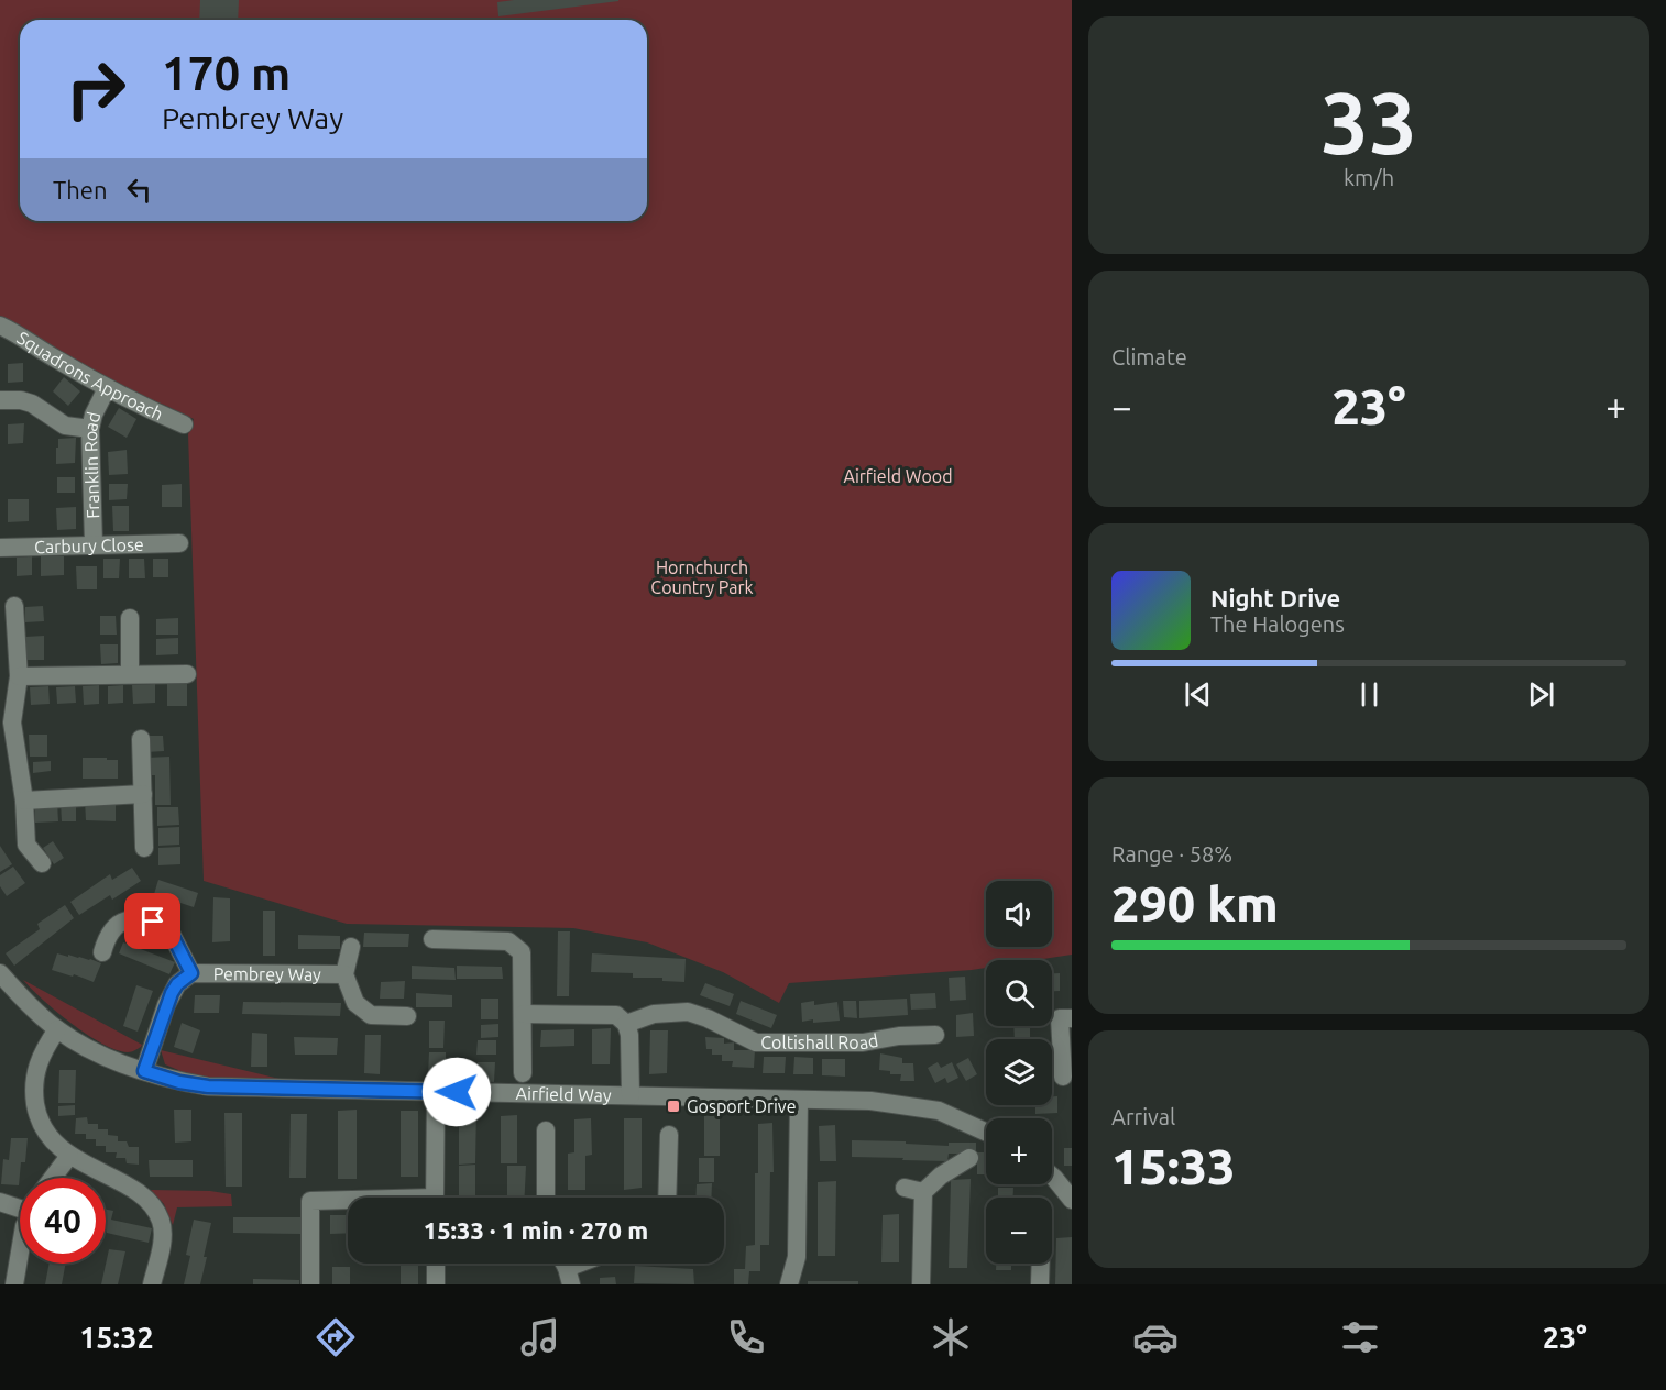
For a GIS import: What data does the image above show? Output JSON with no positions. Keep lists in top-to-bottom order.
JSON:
{
  "streets": {
    "street": [
      "Squadrons Approach",
      "Franklin Road",
      "Carbury Close",
      "Pembrey Way",
      "Coltishall Road",
      "Airfield Way"
    ]
  },
  "crossings": [
    ["Squadrons Approach", "Franklin Road"],
    ["Franklin Road", "Carbury Close"],
    ["Pembrey Way", "Airfield Way"]
  ],
  "parks": ["Airfield Wood", "Hornchurch Country Park"],
  "places": {
    "transit": ["Gosport Drive"]
  },
  "page": {
    "tile": [
      ["33", "km/h"],
      "Climate",
      ["Range · 58%", "290 km"],
      ["Arrival", "15:33"]
    ],
    "turn": ["170 m", "Pembrey Way"],
    "then": "Then",
    "heat": ["−", "23°", "+"],
    "song": ["Night Drive", "The Halogens"],
    "map_buttons": ["+", "−"],
    "limit": "40",
    "trip": "15:33 · 1 min · 270 m",
    "tabs": ["15:32", "23°"]
  }
}
